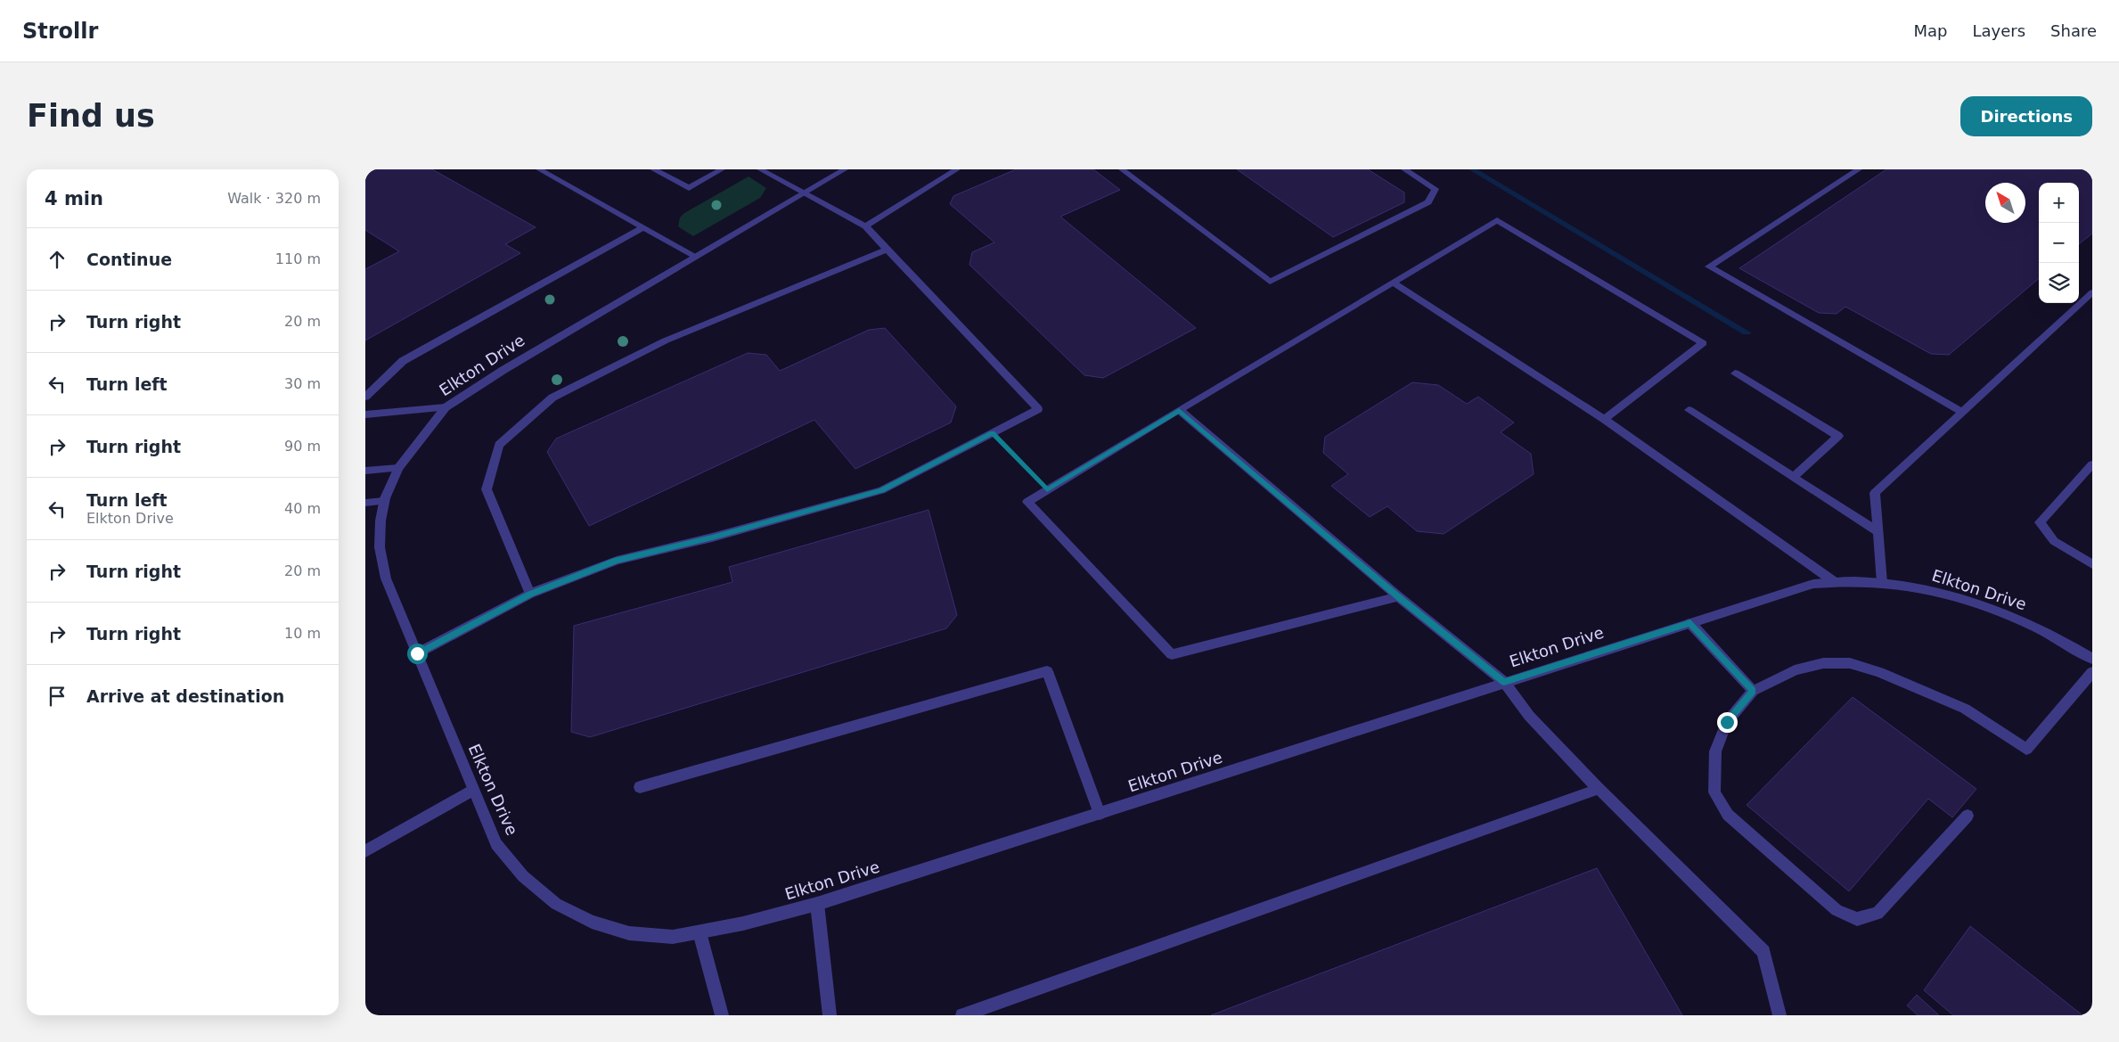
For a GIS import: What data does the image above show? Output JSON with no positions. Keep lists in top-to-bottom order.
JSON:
{
  "streets": {
    "street": ["Elkton Drive"]
  },
  "north": "top left",
  "page": {
    "header": "Strollr",
    "nav": ["Map", "Layers", "Share"],
    "buttons": "Directions",
    "title": "Find us",
    "heading": ["4 min", "Walk · 320 m"],
    "map_buttons": ["+", "−"],
    "list": [
      ["Continue", "110 m"],
      ["Turn right", "20 m"],
      ["Turn left", "30 m"],
      ["Turn right", "90 m"],
      ["Turn left", "Elkton Drive", "40 m"],
      ["Turn right", "20 m"],
      ["Turn right", "10 m"],
      "Arrive at destination"
    ]
  }
}
